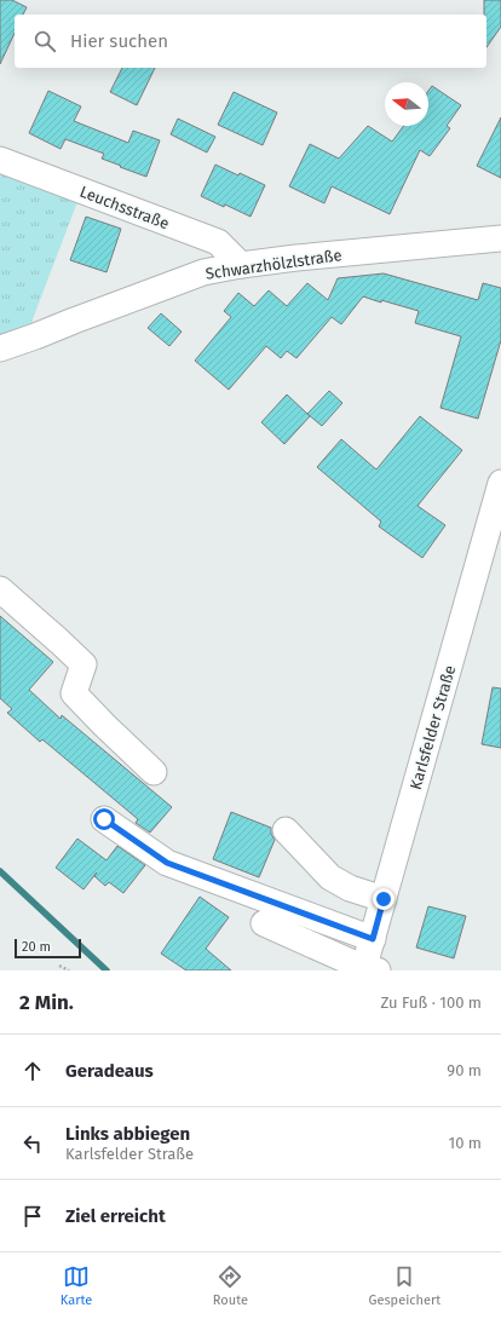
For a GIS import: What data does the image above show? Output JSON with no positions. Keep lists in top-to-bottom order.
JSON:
{
  "streets": {
    "street": ["Leuchsstraße", "Schwarzhölzlstraße", "Karlsfelder Straße"]
  },
  "crossings": [
    ["Leuchsstraße", "Schwarzhölzlstraße"]
  ],
  "scale_bar": "20 m",
  "north": "left",
  "page": {
    "search": "Hier suchen",
    "scale": "20 m",
    "heading": ["2 Min.", "Zu Fuß · 100 m"],
    "list": [
      ["Geradeaus", "90 m"],
      ["Links abbiegen", "Karlsfelder Straße", "10 m"],
      "Ziel erreicht"
    ],
    "nav": ["Karte", "Route", "Gespeichert"]
  }
}
